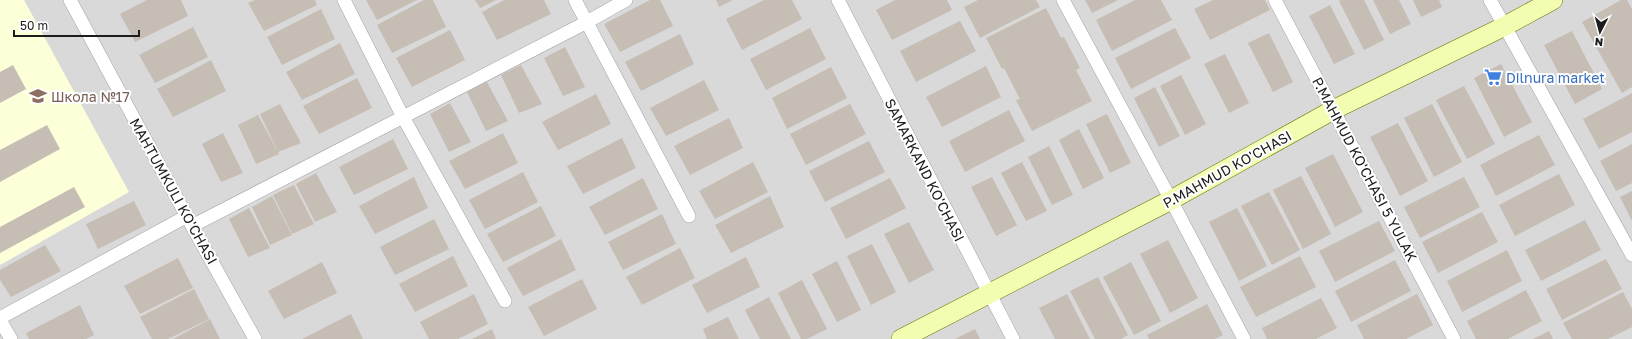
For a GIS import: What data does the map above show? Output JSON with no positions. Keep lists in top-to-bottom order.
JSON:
{
  "streets": {
    "street": [
      "P.MAHMUD KO'CHASI",
      "P.MAHMUD KO'CHASI 5 YULAK",
      "SAMARKAND KO'CHASI",
      "MAHTUMKULI KO'CHASI"
    ]
  },
  "crossings": [
    ["P.MAHMUD KO'CHASI", "P.MAHMUD KO'CHASI 5 YULAK"],
    ["P.MAHMUD KO'CHASI", "SAMARKAND KO'CHASI"]
  ],
  "places": {
    "supermarket": ["Dilnura market"],
    "school or university": ["Школа №17"]
  },
  "scale_bar": "50 m",
  "north": "bottom"
}
